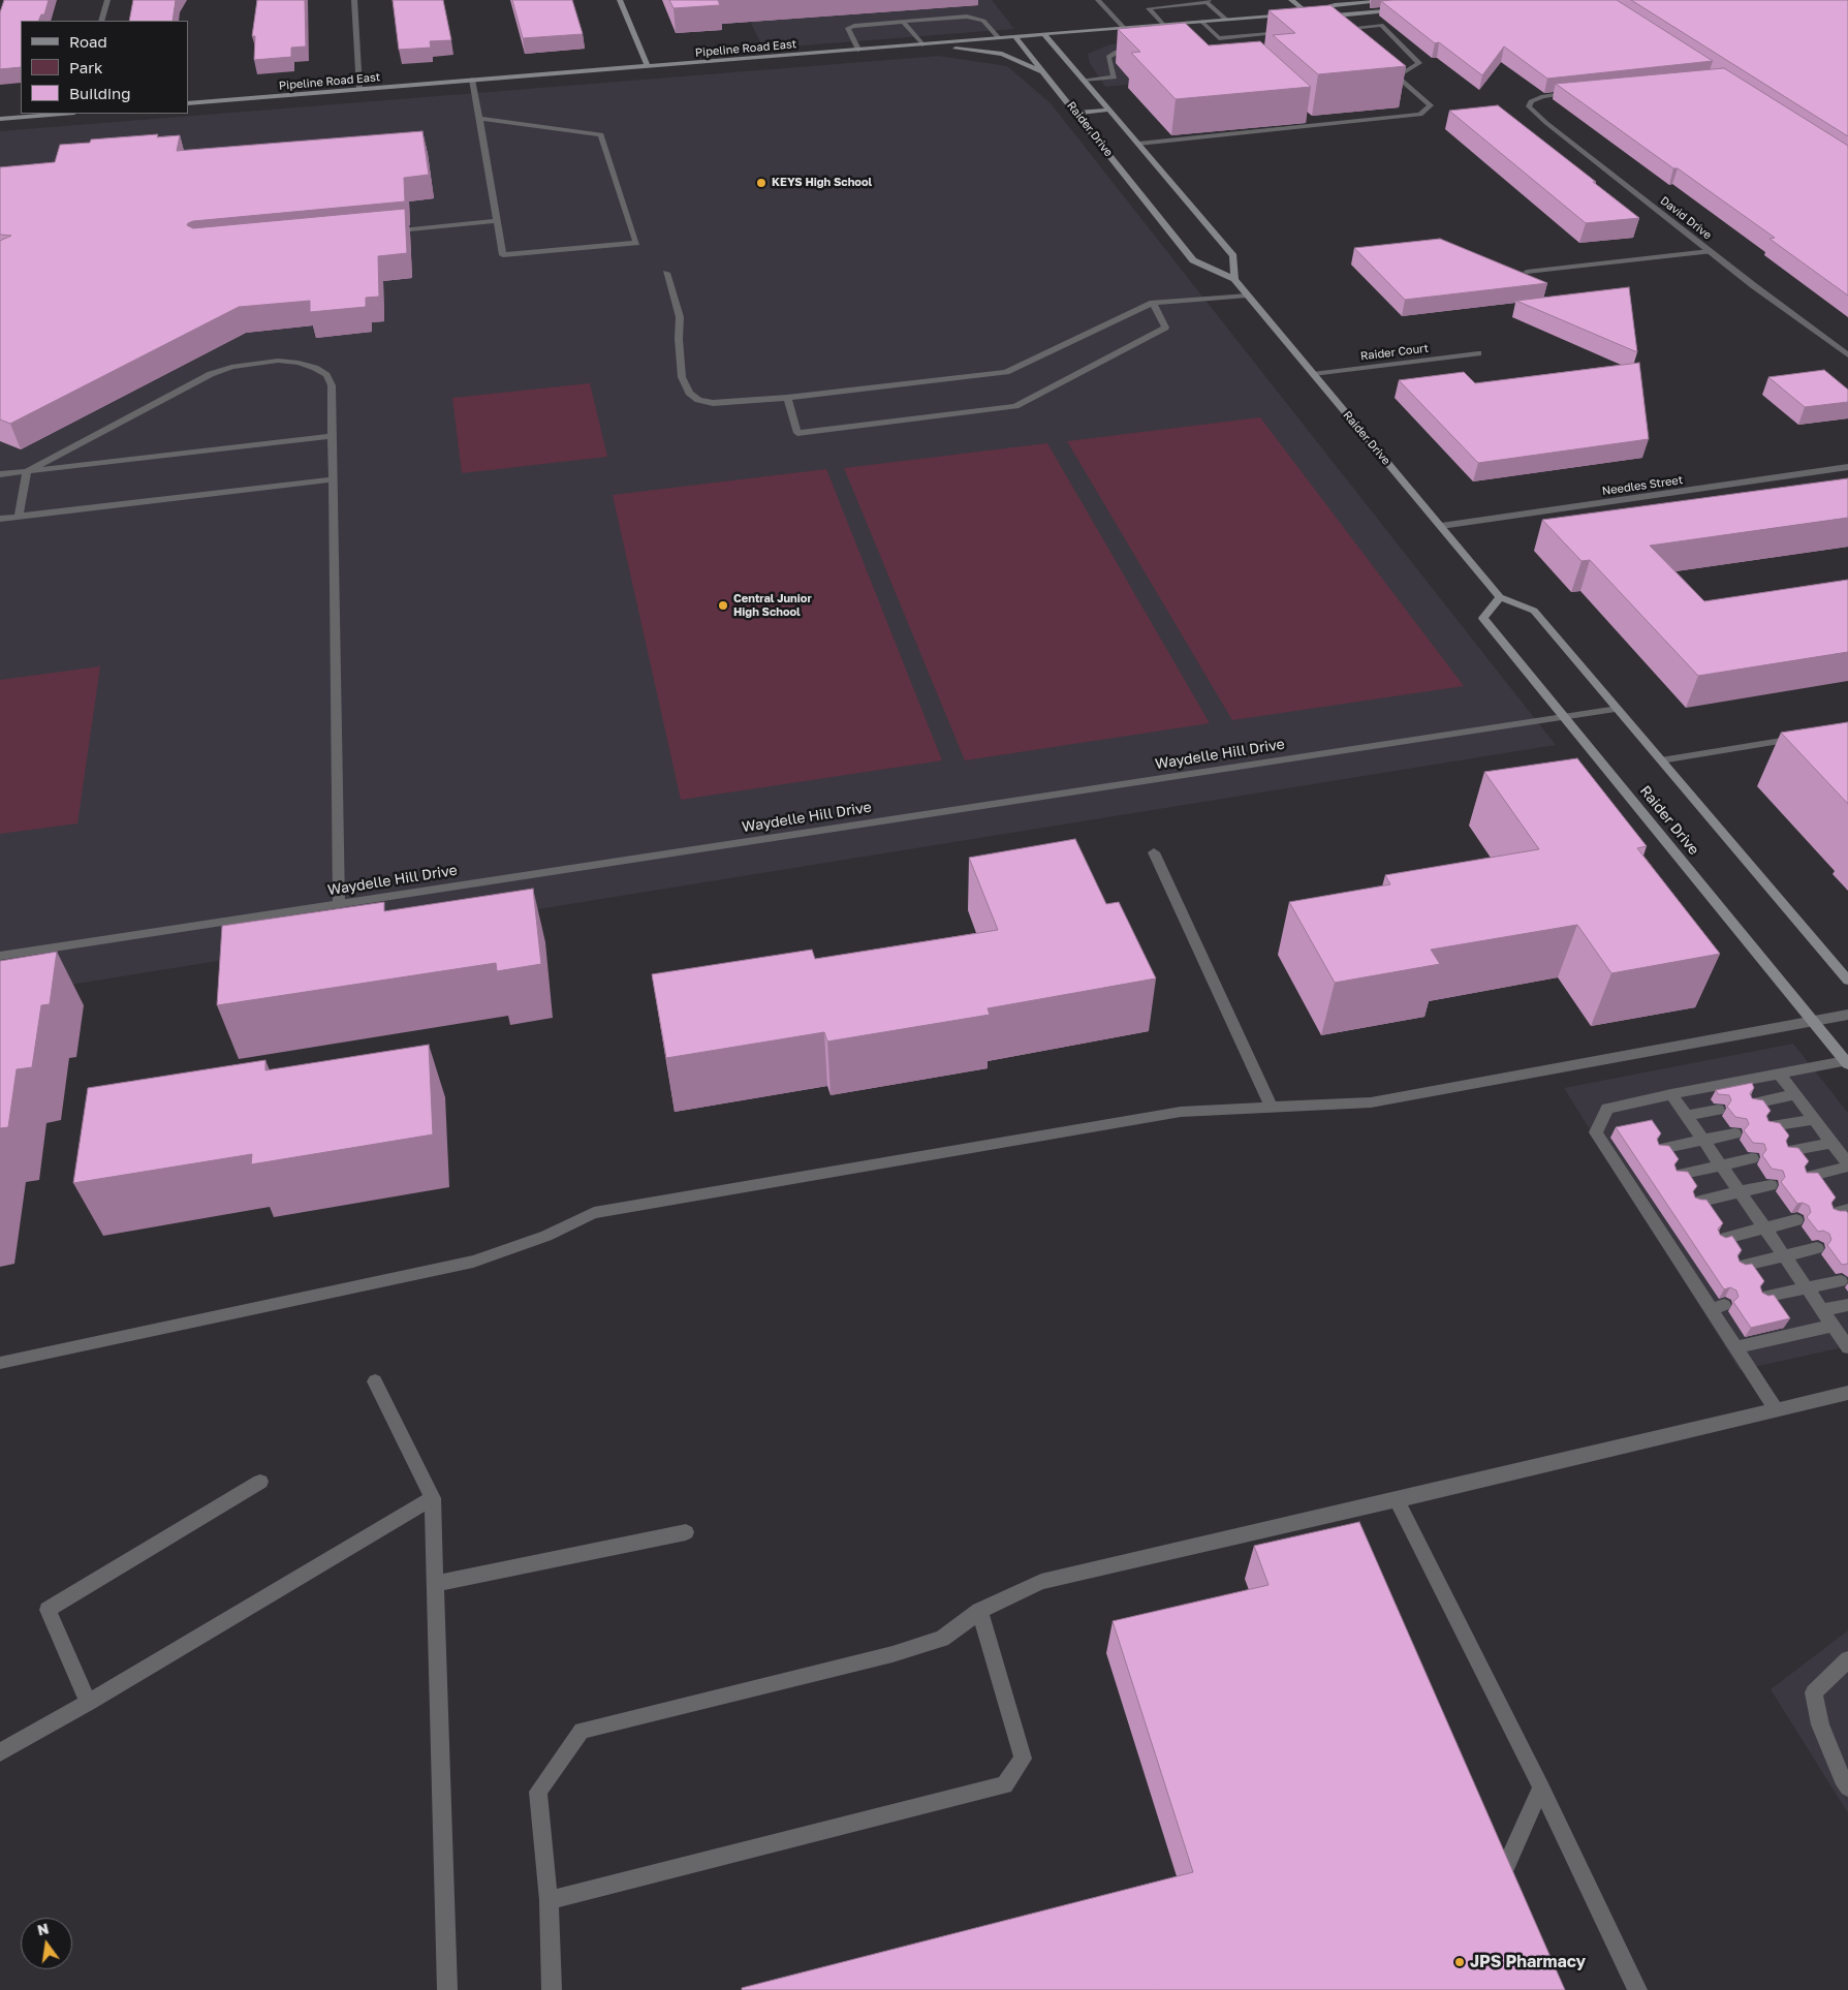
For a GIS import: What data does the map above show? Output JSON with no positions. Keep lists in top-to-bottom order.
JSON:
{
  "streets": {
    "main road": ["Pipeline Road East", "Raider Drive"],
    "street": [
      "David Drive",
      "Raider Court",
      "Needles Street",
      "Waydelle Hill Drive"
    ]
  },
  "crossings": [
    ["Pipeline Road East", "Raider Drive"],
    ["Raider Drive", "Raider Court"],
    ["Raider Drive", "Needles Street"],
    ["Raider Drive", "Waydelle Hill Drive"]
  ],
  "places": ["KEYS High School", "Central Junior High School", "JPS Pharmacy"],
  "legend": ["Road", "Park", "Building"],
  "north": "top"
}
